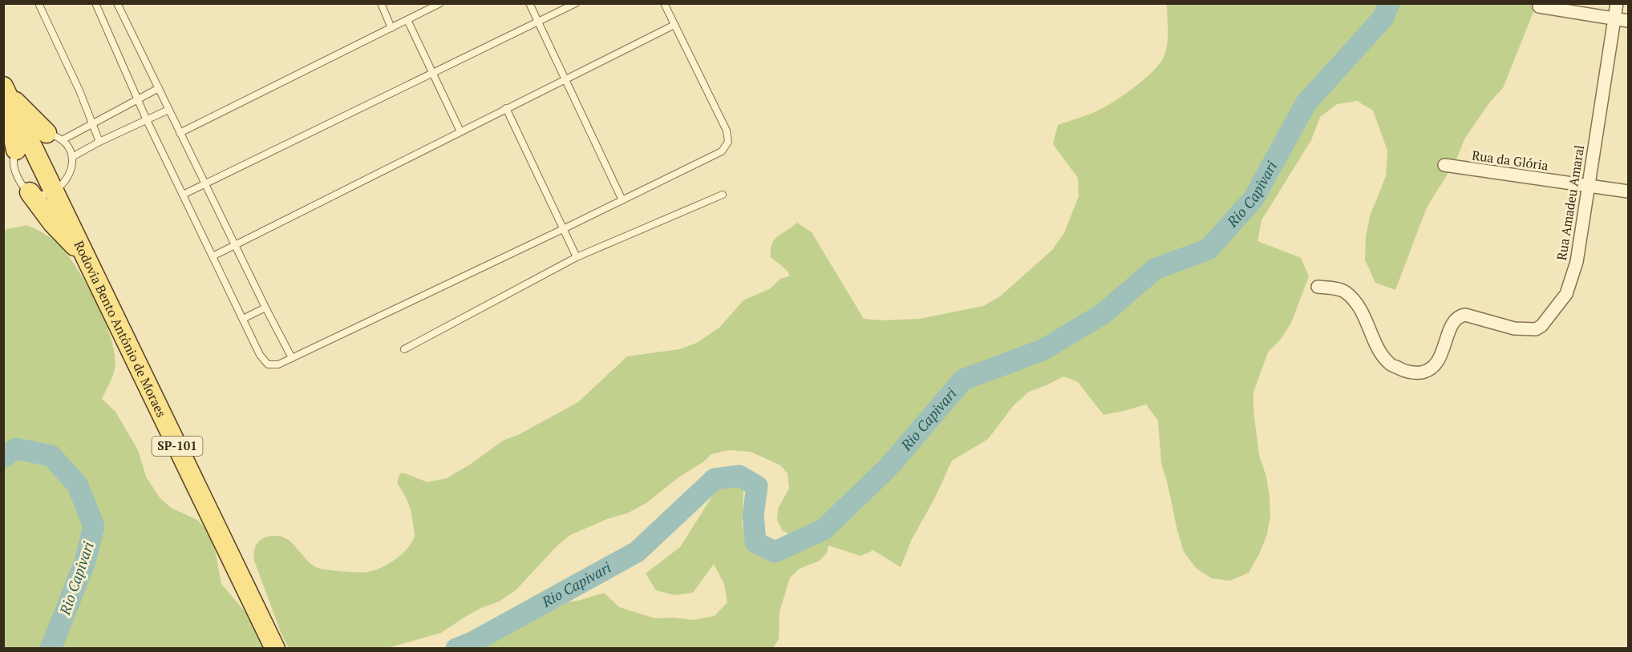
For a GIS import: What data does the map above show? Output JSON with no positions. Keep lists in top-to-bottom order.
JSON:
{
  "streets": {
    "main road": ["Rodovia Bento Antônio de Moraes", "SP-101"],
    "street": ["Rua da Glória", "Rua Amadeu Amaral"]
  },
  "crossings": [
    ["Rua da Glória", "Rua Amadeu Amaral"]
  ],
  "water": ["Rio Capivari"]
}
